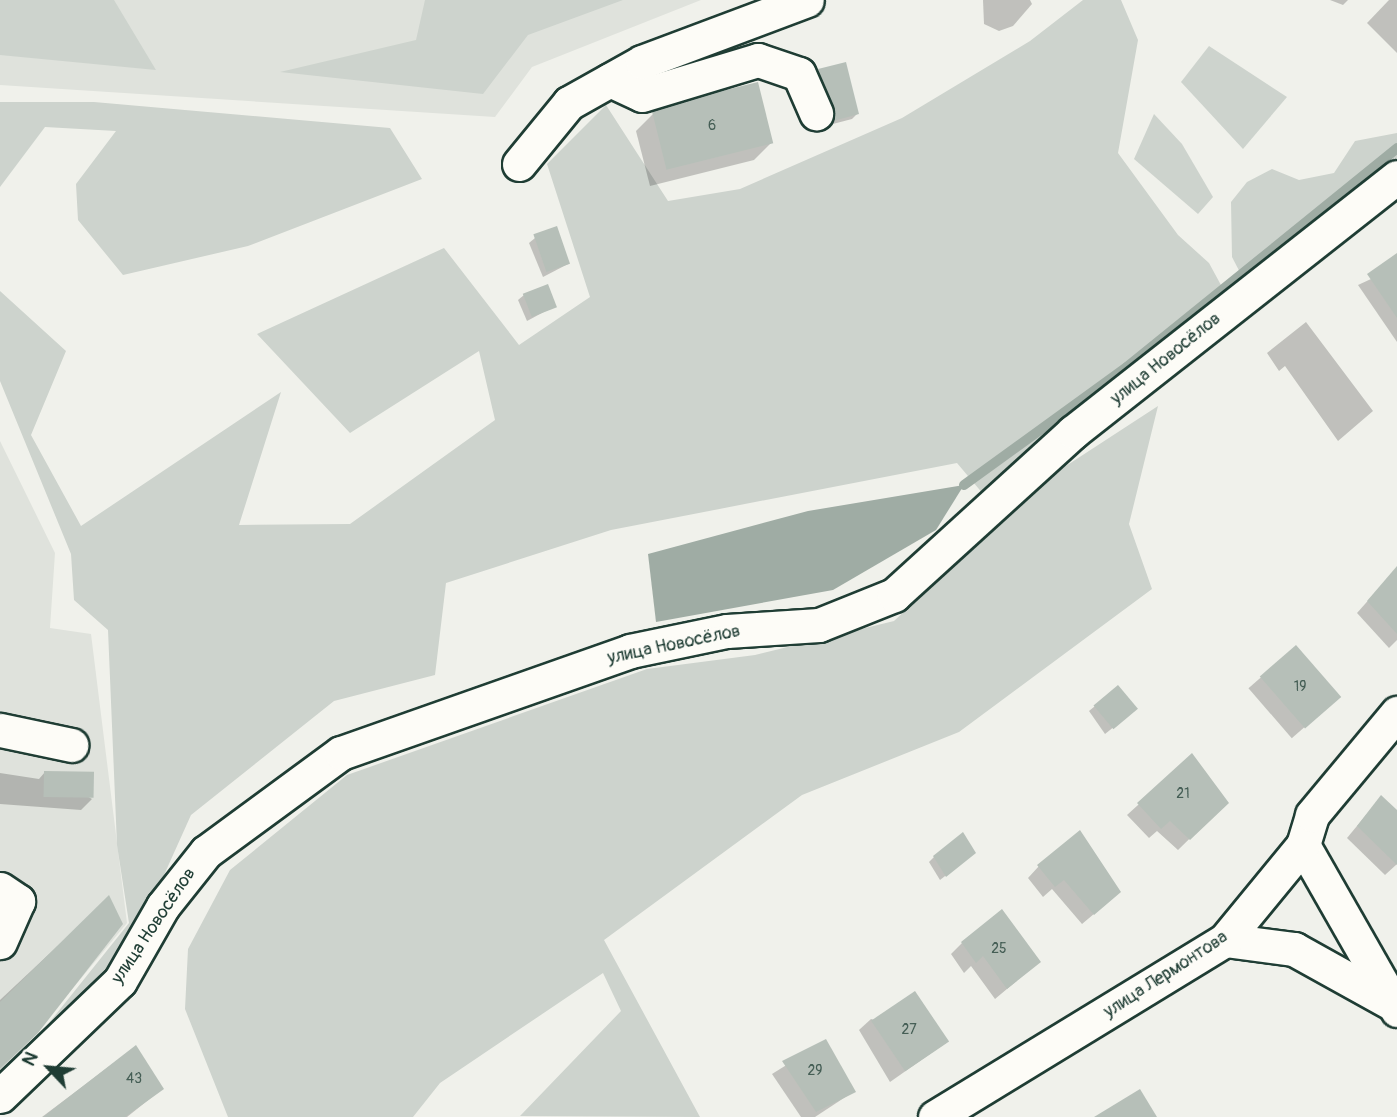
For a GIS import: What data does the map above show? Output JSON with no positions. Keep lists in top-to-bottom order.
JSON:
{
  "streets": {
    "street": ["улица Новосёлов", "улица Лермонтова"]
  },
  "house_numbers": [
    "6",
    "19",
    "21",
    "25",
    "27",
    "29",
    "43"
  ],
  "north": "top left"
}
